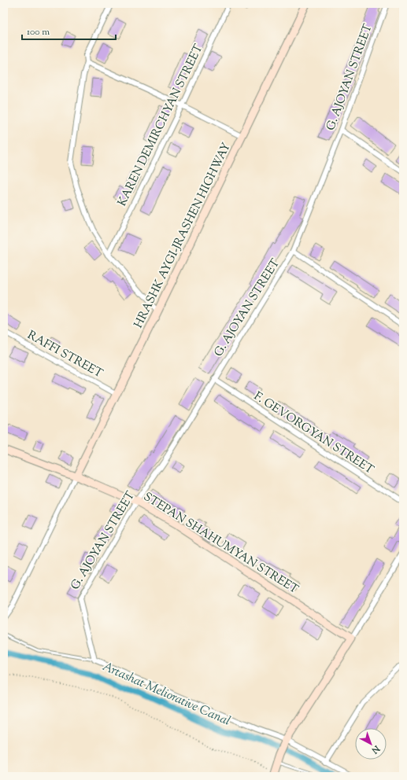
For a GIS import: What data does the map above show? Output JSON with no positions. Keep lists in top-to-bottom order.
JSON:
{
  "streets": {
    "main road": ["HRASHK AYGI-JRASHEN HIGHWAY", "STEPAN SHAHUMYAN STREET"],
    "street": [
      "G. AJOYAN STREET",
      "KAREN DEMIRCHYAN STREET",
      "RAFFI STREET",
      "F. GEVORGYAN STREET"
    ]
  },
  "crossings": [
    ["G. AJOYAN STREET", "F. GEVORGYAN STREET"],
    ["G. AJOYAN STREET", "STEPAN SHAHUMYAN STREET"],
    ["HRASHK AYGI-JRASHEN HIGHWAY", "RAFFI STREET"],
    ["HRASHK AYGI-JRASHEN HIGHWAY", "STEPAN SHAHUMYAN STREET"]
  ],
  "water": ["Artashat Meliorative Canal"],
  "scale_bar": "100 m",
  "north": "bottom right"
}
